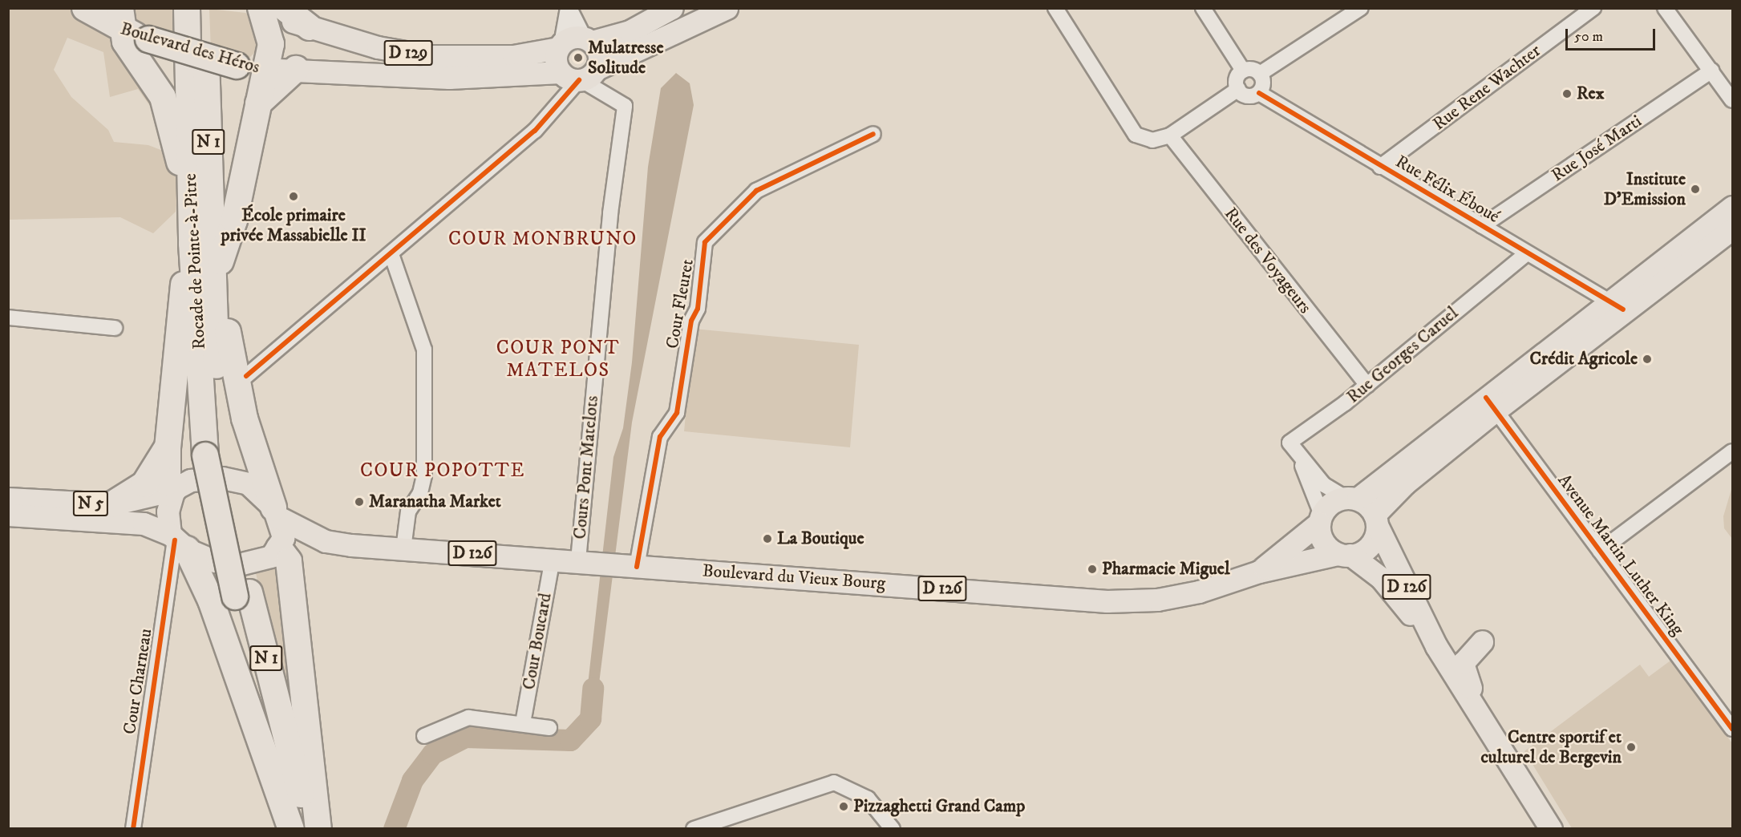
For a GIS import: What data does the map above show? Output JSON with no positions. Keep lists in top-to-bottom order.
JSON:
{
  "streets": {
    "highway": ["Boulevard des Héros", "N 1", "Rocade de Pointe-à-Pitre"],
    "main road": [
      "D 129",
      "N 5",
      "D 126",
      "Boulevard du Vieux Bourg"
    ],
    "street": [
      "Rue Rene Wachter",
      "Rue José Marti",
      "Rue Félix Éboué",
      "Rue des Voyageurs",
      "Cour Fleuret",
      "Rue Georges Caruel",
      "Cours Pont Matelots",
      "Avenue Martin Luther King",
      "Cour Boucard",
      "Cour Charneau"
    ]
  },
  "crossings": [
    ["Boulevard des Héros", "Cours Pont Matelots"],
    ["Rue Rene Wachter", "Rue Félix Éboué"],
    ["N 1", "Rocade de Pointe-à-Pitre"],
    ["Rue José Marti", "Rue Félix Éboué"],
    ["Rue Félix Éboué", "Rue Georges Caruel"],
    ["Rue des Voyageurs", "Rue Georges Caruel"],
    ["Cour Fleuret", "Boulevard du Vieux Bourg"],
    ["Rue Georges Caruel", "D 126"],
    ["Rue Georges Caruel", "Boulevard du Vieux Bourg"],
    ["Cours Pont Matelots", "Boulevard du Vieux Bourg"],
    ["N 5", "Boulevard du Vieux Bourg"],
    ["N 5", "Cour Charneau"],
    ["D 126", "Boulevard du Vieux Bourg"],
    ["Boulevard du Vieux Bourg", "Cour Boucard"],
    ["Boulevard du Vieux Bourg", "Cour Charneau"]
  ],
  "districts": ["COUR MONBRUNO", "COUR PONT MATELOS", "COUR POPOTTE"],
  "places": [
    "Mulatresse Solitude",
    "Rex",
    "Institute D'Emission",
    "École primaire privée Massabielle II",
    "Crédit Agricole",
    "Maranatha Market",
    "La Boutique",
    "Pharmacie Miguel",
    "Centre sportif et culturel de Bergevin",
    "Pizzaghetti Grand Camp"
  ],
  "scale_bar": "50 m"
}
